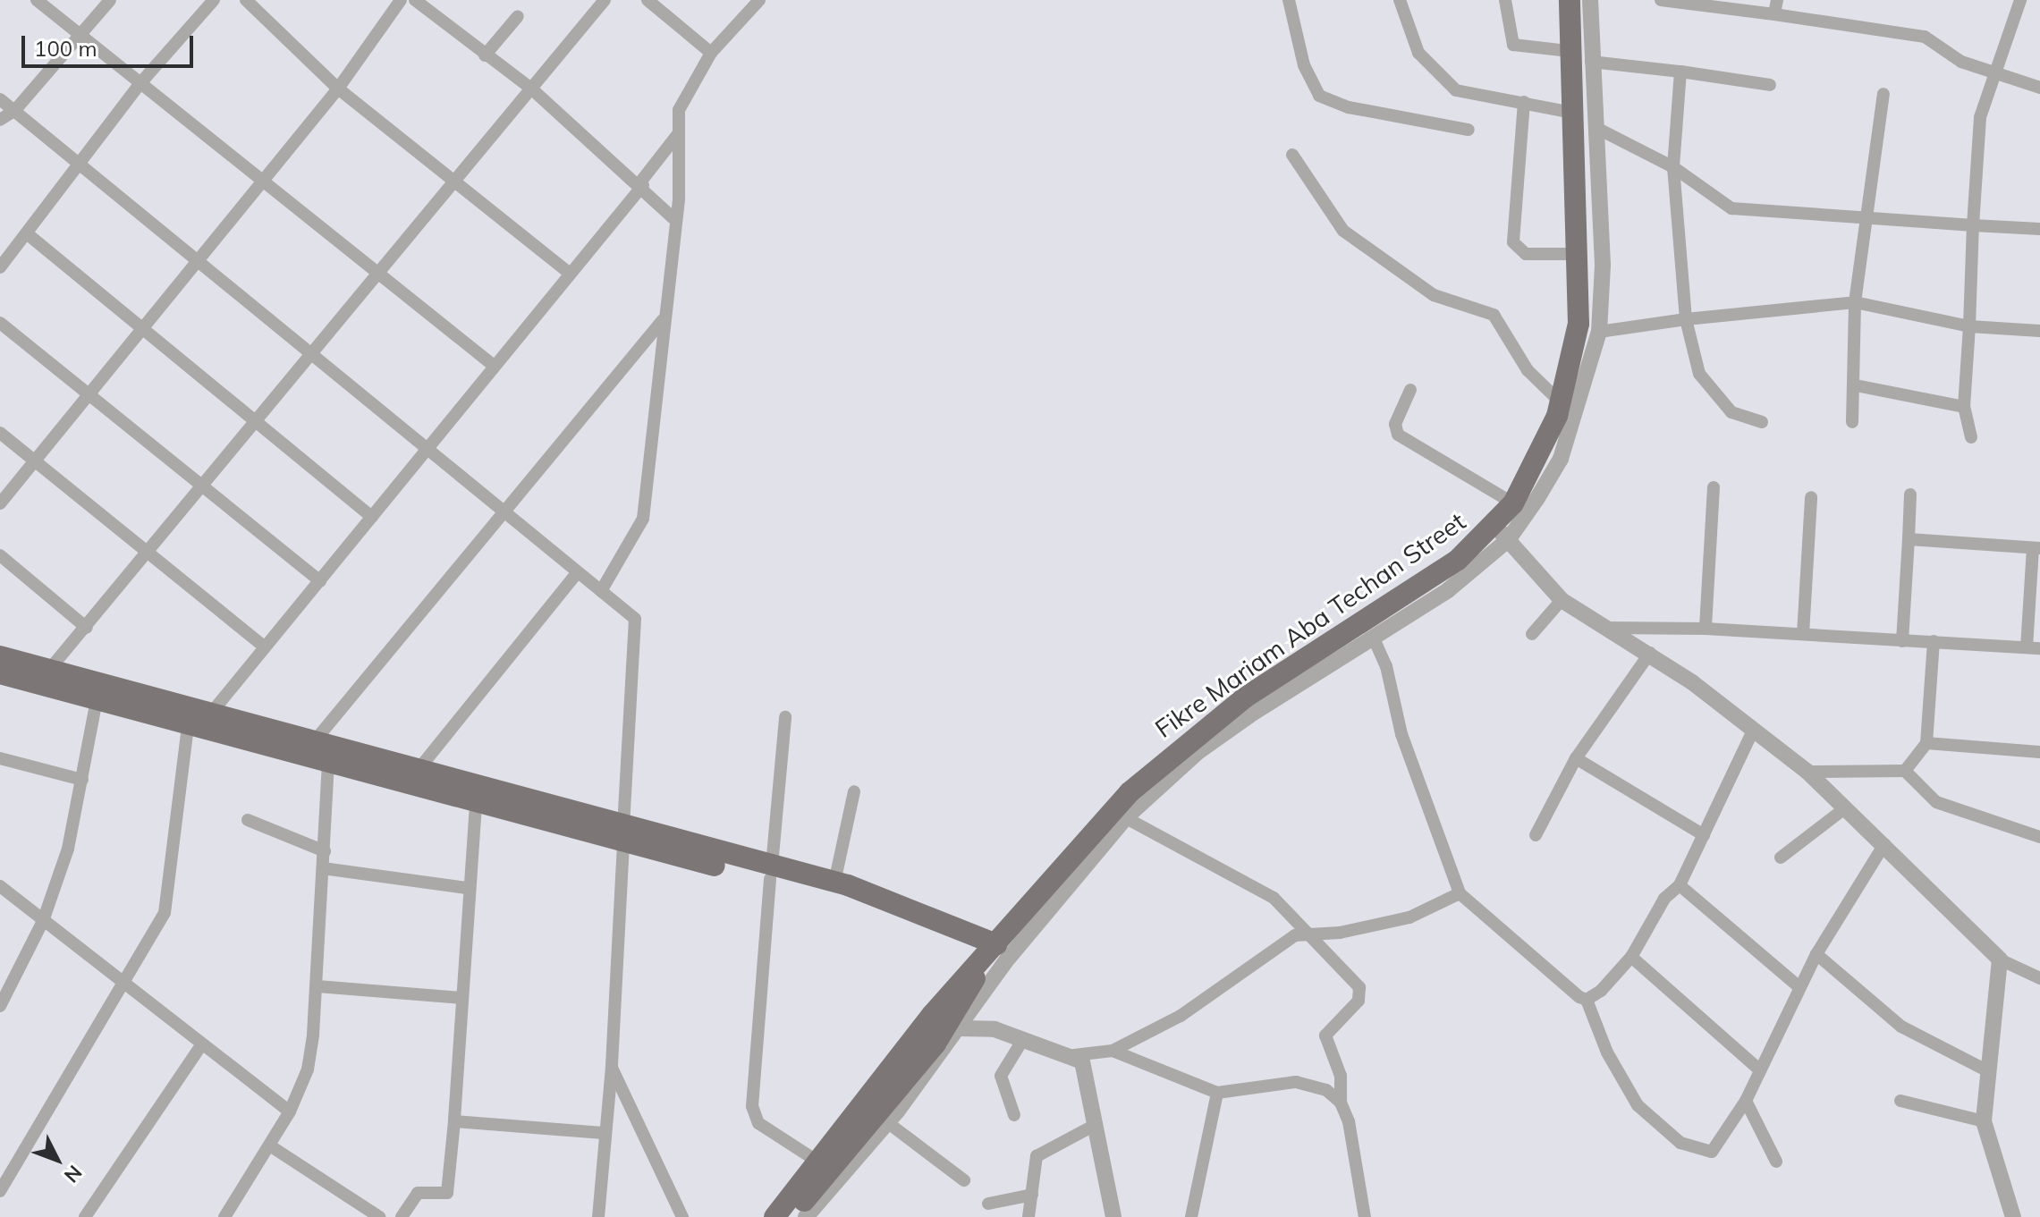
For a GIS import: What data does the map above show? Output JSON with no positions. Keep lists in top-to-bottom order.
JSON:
{
  "streets": {
    "main road": ["Fikre Mariam Aba Techan Street"]
  },
  "scale_bar": "100 m",
  "north": "bottom right"
}
